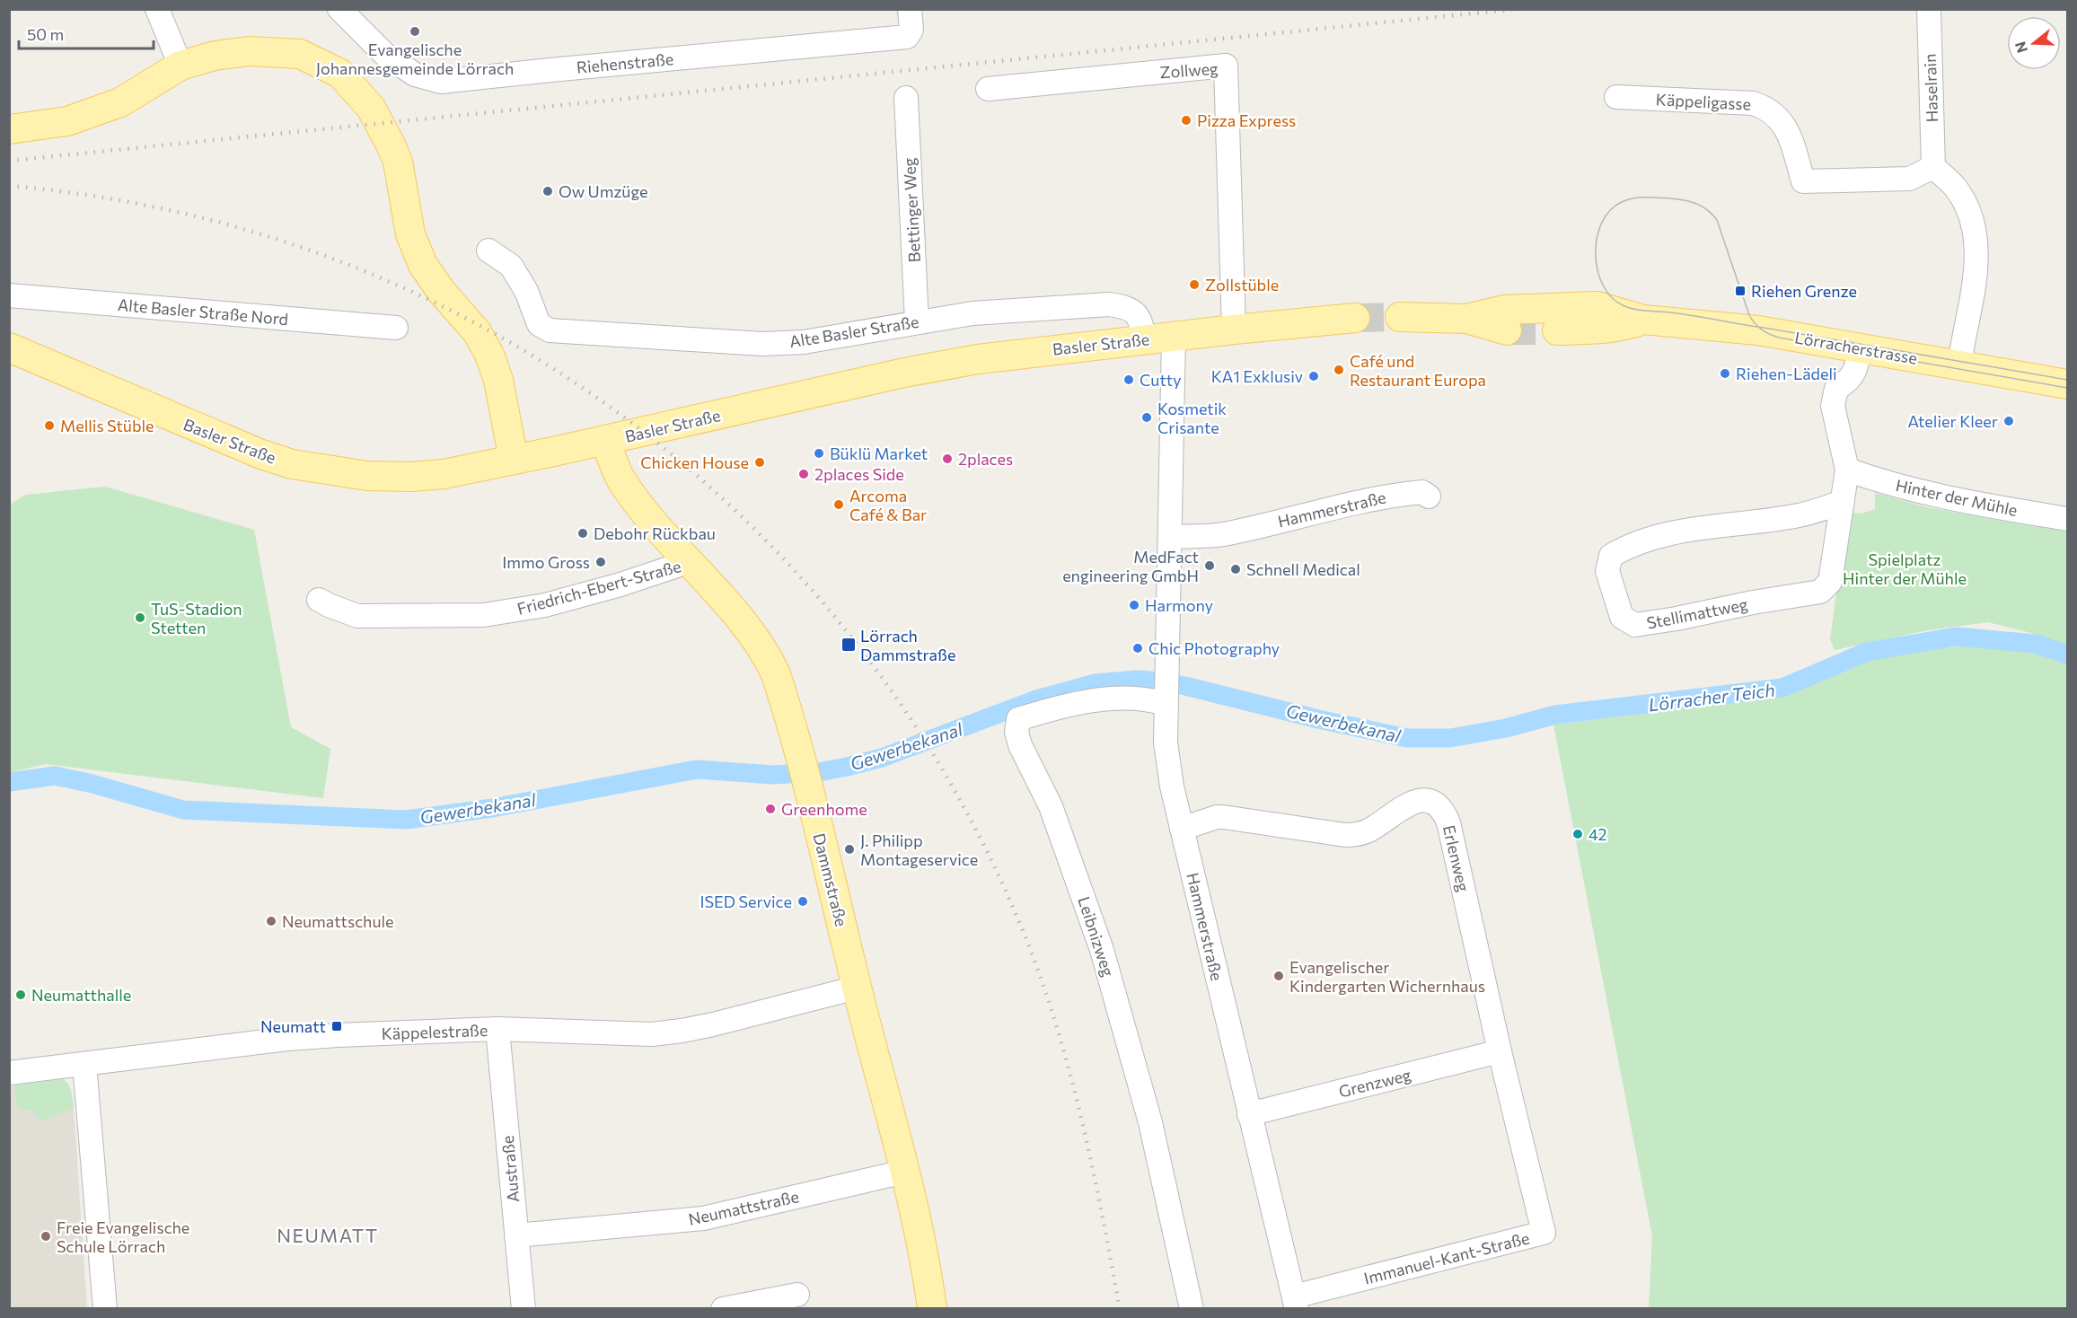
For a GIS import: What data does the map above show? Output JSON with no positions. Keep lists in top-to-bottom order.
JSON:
{
  "streets": {
    "main road": ["Basler Straße", "Lörracherstrasse", "Dammstraße"],
    "street": [
      "Riehenstraße",
      "Zollweg",
      "Haselrain",
      "Käppeligasse",
      "Bettinger Weg",
      "Alte Basler Straße Nord",
      "Alte Basler Straße",
      "Hinter der Mühle",
      "Hammerstraße",
      "Friedrich-Ebert-Straße",
      "Stellimattweg",
      "Erlenweg",
      "Leibnizweg",
      "Käppelestraße",
      "Grenzweg",
      "Austraße",
      "Neumattstraße",
      "Immanuel-Kant-Straße"
    ]
  },
  "crossings": [
    ["Zollweg", "Basler Straße"],
    ["Haselrain", "Käppeligasse"],
    ["Bettinger Weg", "Alte Basler Straße"],
    ["Alte Basler Straße", "Basler Straße"],
    ["Basler Straße", "Hammerstraße"],
    ["Basler Straße", "Dammstraße"],
    ["Lörracherstrasse", "Stellimattweg"],
    ["Hinter der Mühle", "Stellimattweg"],
    ["Hammerstraße", "Erlenweg"],
    ["Hammerstraße", "Leibnizweg"],
    ["Hammerstraße", "Grenzweg"],
    ["Hammerstraße", "Immanuel-Kant-Straße"],
    ["Friedrich-Ebert-Straße", "Dammstraße"],
    ["Erlenweg", "Grenzweg"],
    ["Erlenweg", "Immanuel-Kant-Straße"],
    ["Dammstraße", "Käppelestraße"],
    ["Dammstraße", "Neumattstraße"],
    ["Käppelestraße", "Austraße"],
    ["Grenzweg", "Immanuel-Kant-Straße"],
    ["Austraße", "Neumattstraße"]
  ],
  "districts": ["NEUMATT"],
  "water": ["Lörracher Teich", "Gewerbekanal"],
  "parks": ["Spielplatz Hinter der Mühle"],
  "places": {
    "other": [
      "Evangelische Johannesgemeinde Lörrach",
      "Pizza Express",
      "Ow Umzüge",
      "Zollstüble",
      "Café und Restaurant Europa",
      "Riehen-Lädeli",
      "KA1 Exklusiv",
      "Cutty",
      "Kosmetik Crisante",
      "Atelier Kleer",
      "Mellis Stüble",
      "Büklü Market",
      "2places",
      "Chicken House",
      "2places Side",
      "Arcoma Café & Bar",
      "Debohr Rückbau",
      "Immo Gross",
      "MedFact engineering GmbH",
      "Schnell Medical",
      "Harmony",
      "TuS-Stadion Stetten",
      "Chic Photography",
      "Greenhome",
      "42",
      "J. Philipp Montageservice",
      "ISED Service",
      "Neumattschule",
      "Evangelischer Kindergarten Wichernhaus",
      "Neumatthalle",
      "Freie Evangelische Schule Lörrach"
    ],
    "transit": ["Riehen Grenze", "Lörrach Dammstraße", "Neumatt"]
  },
  "scale_bar": "50 m",
  "north": "left"
}
